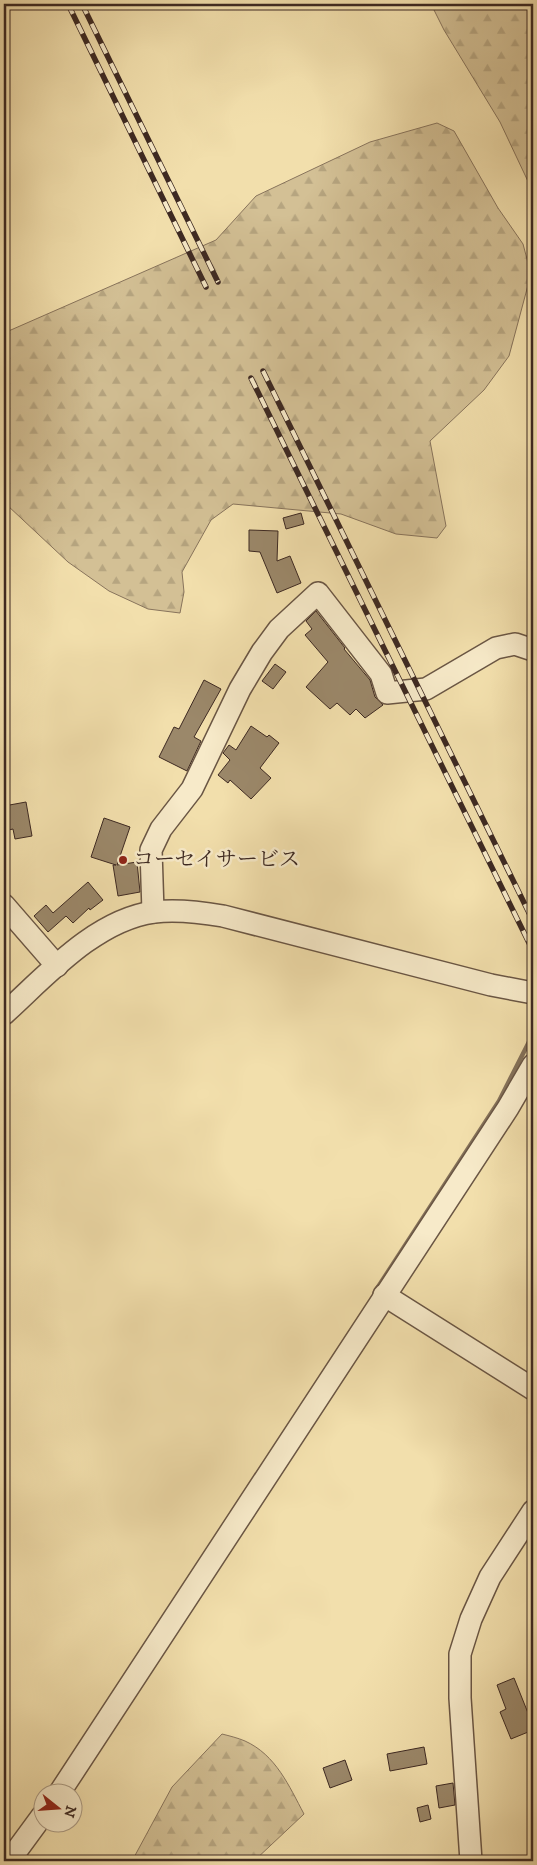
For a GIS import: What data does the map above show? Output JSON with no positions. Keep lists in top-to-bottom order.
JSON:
{
  "places": ["コーセイサービス"],
  "north": "right"
}
